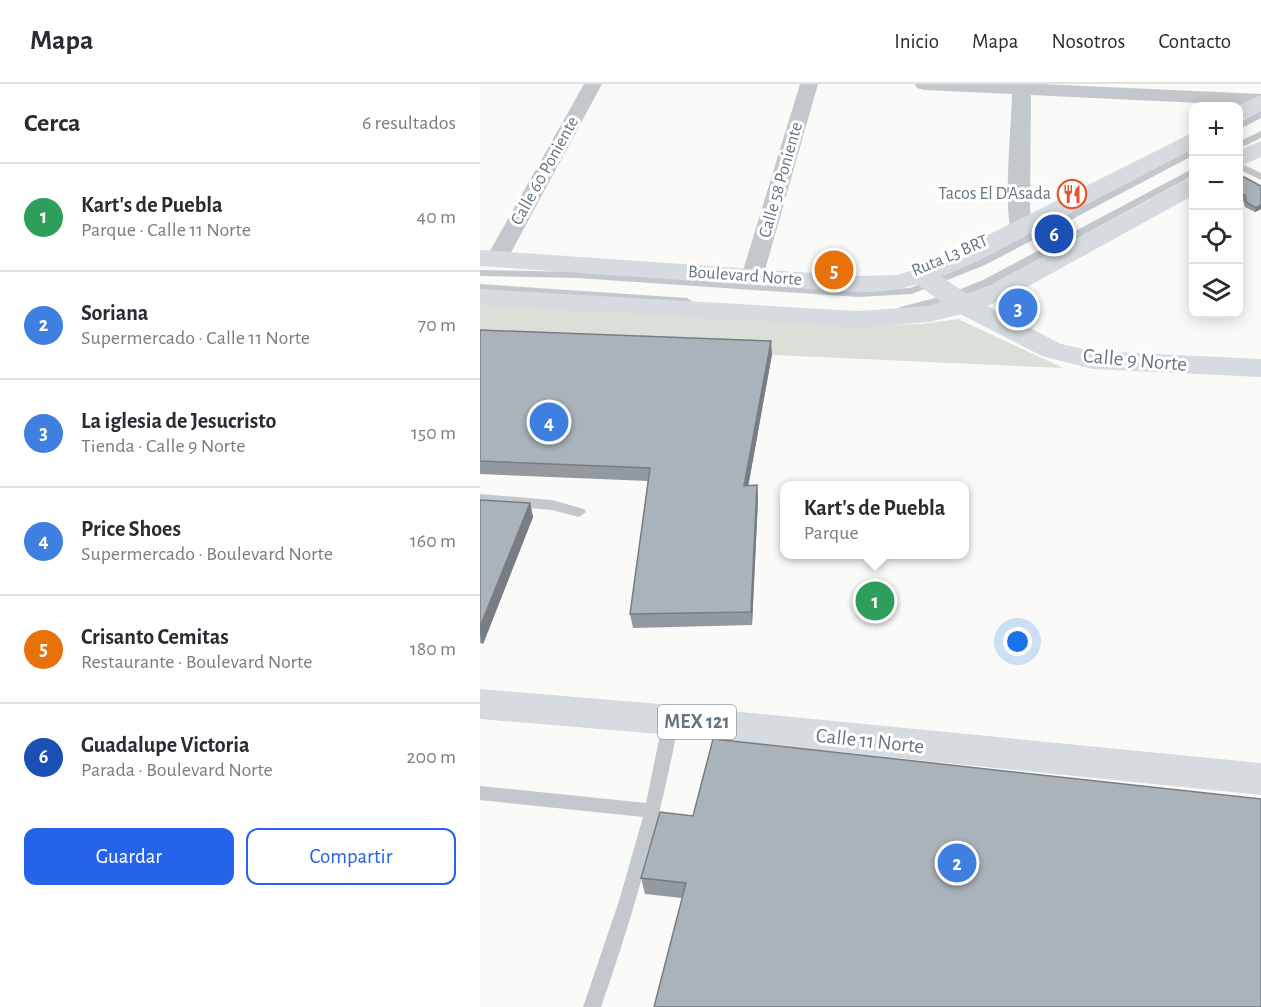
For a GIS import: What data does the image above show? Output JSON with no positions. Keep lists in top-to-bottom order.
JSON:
{
  "streets": {
    "main road": [
      "Boulevard Norte",
      "Calle 9 Norte",
      "MEX 121",
      "Calle 11 Norte"
    ],
    "street": ["Calle 60 Poniente", "Calle 58 Poniente"],
    "lane": ["Ruta L3 BRT"]
  },
  "crossings": [
    ["Calle 60 Poniente", "Ruta L3 BRT"],
    ["Calle 60 Poniente", "Boulevard Norte"],
    ["Calle 58 Poniente", "Boulevard Norte"],
    ["Ruta L3 BRT", "Boulevard Norte"],
    ["Ruta L3 BRT", "Calle 9 Norte"],
    ["Boulevard Norte", "Calle 9 Norte"]
  ],
  "places": {
    "restaurant": ["Tacos El D'Asada"]
  },
  "page": {
    "header": "Mapa",
    "nav": [
      "Inicio",
      "Mapa",
      "Nosotros",
      "Contacto"
    ],
    "heading": ["Cerca", "6 resultados"],
    "map_buttons": ["+", "−"],
    "list": [
      {
        "mark": "1",
        "name": "Kart's de Puebla",
        "note": "Parque · Calle 11 Norte",
        "value": "40 m"
      },
      {
        "mark": "2",
        "name": "Soriana",
        "note": "Supermercado · Calle 11 Norte",
        "value": "70 m"
      },
      {
        "mark": "3",
        "name": "La iglesia de Jesucristo",
        "note": "Tienda · Calle 9 Norte",
        "value": "150 m"
      },
      {
        "mark": "4",
        "name": "Price Shoes",
        "note": "Supermercado · Boulevard Norte",
        "value": "160 m"
      },
      {
        "mark": "5",
        "name": "Crisanto Cemitas",
        "note": "Restaurante · Boulevard Norte",
        "value": "180 m"
      },
      {
        "mark": "6",
        "name": "Guadalupe Victoria",
        "note": "Parada · Boulevard Norte",
        "value": "200 m"
      }
    ],
    "pins": [
      "6",
      "5",
      "3",
      "4",
      "1",
      "2"
    ],
    "popup": ["Kart's de Puebla", "Parque"],
    "buttons": ["Guardar", "Compartir"]
  }
}
